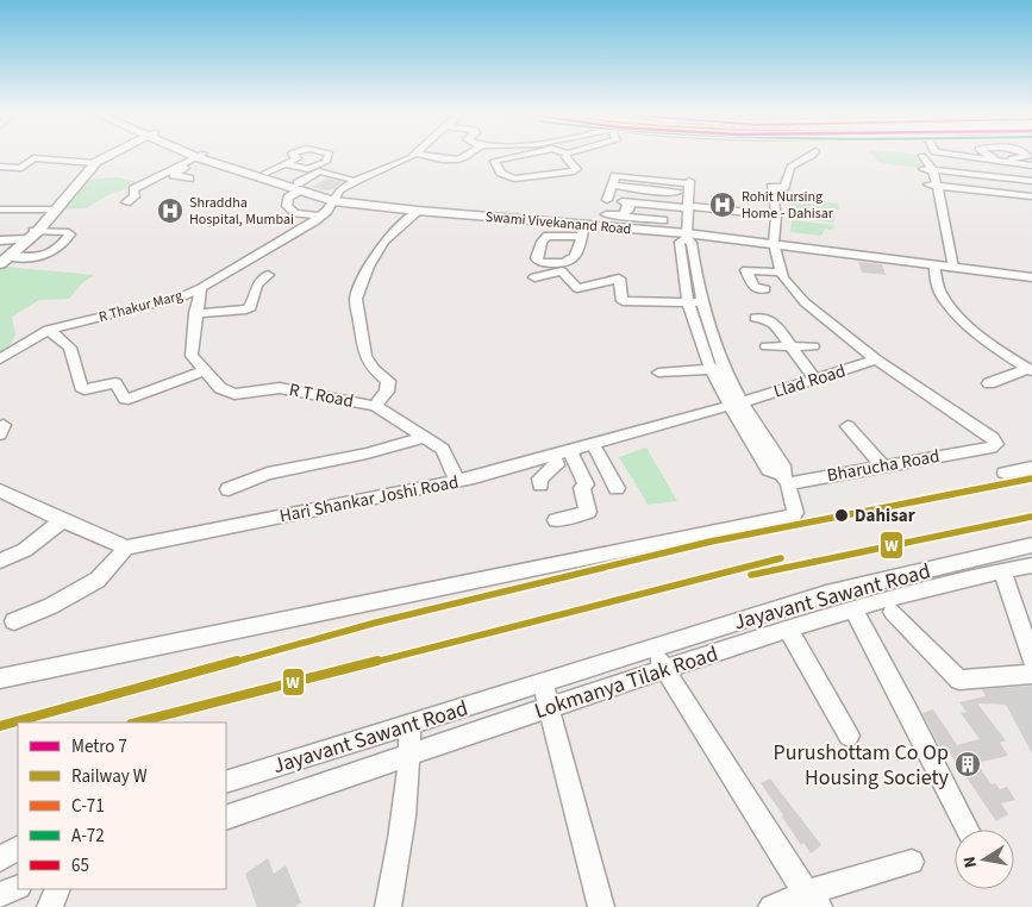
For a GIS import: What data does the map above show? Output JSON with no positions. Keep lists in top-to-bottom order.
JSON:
{
  "streets": {
    "main road": ["Swami Vivekanand Road"],
    "street": [
      "R Thakur Marg",
      "Llad Road",
      "R T Road",
      "Bharucha Road",
      "Hari Shankar Joshi Road",
      "Jayavant Sawant Road",
      "Lokmanya Tilak Road"
    ]
  },
  "crossings": [
    ["Swami Vivekanand Road", "R Thakur Marg"],
    ["Swami Vivekanand Road", "Bharucha Road"],
    ["Llad Road", "Bharucha Road"],
    ["Llad Road", "Hari Shankar Joshi Road"]
  ],
  "places": {
    "hospital": ["Rohit Nursing Home - Dahisar", "Shraddha Hospital, Mumbai"],
    "other": ["Dahisar"],
    "building": ["Purushottam Co Op Housing Society"]
  },
  "lines": ["rail line W"],
  "legend": [
    "Metro 7",
    "Railway W",
    "C-71",
    "A-72",
    "65"
  ],
  "north": "left"
}
